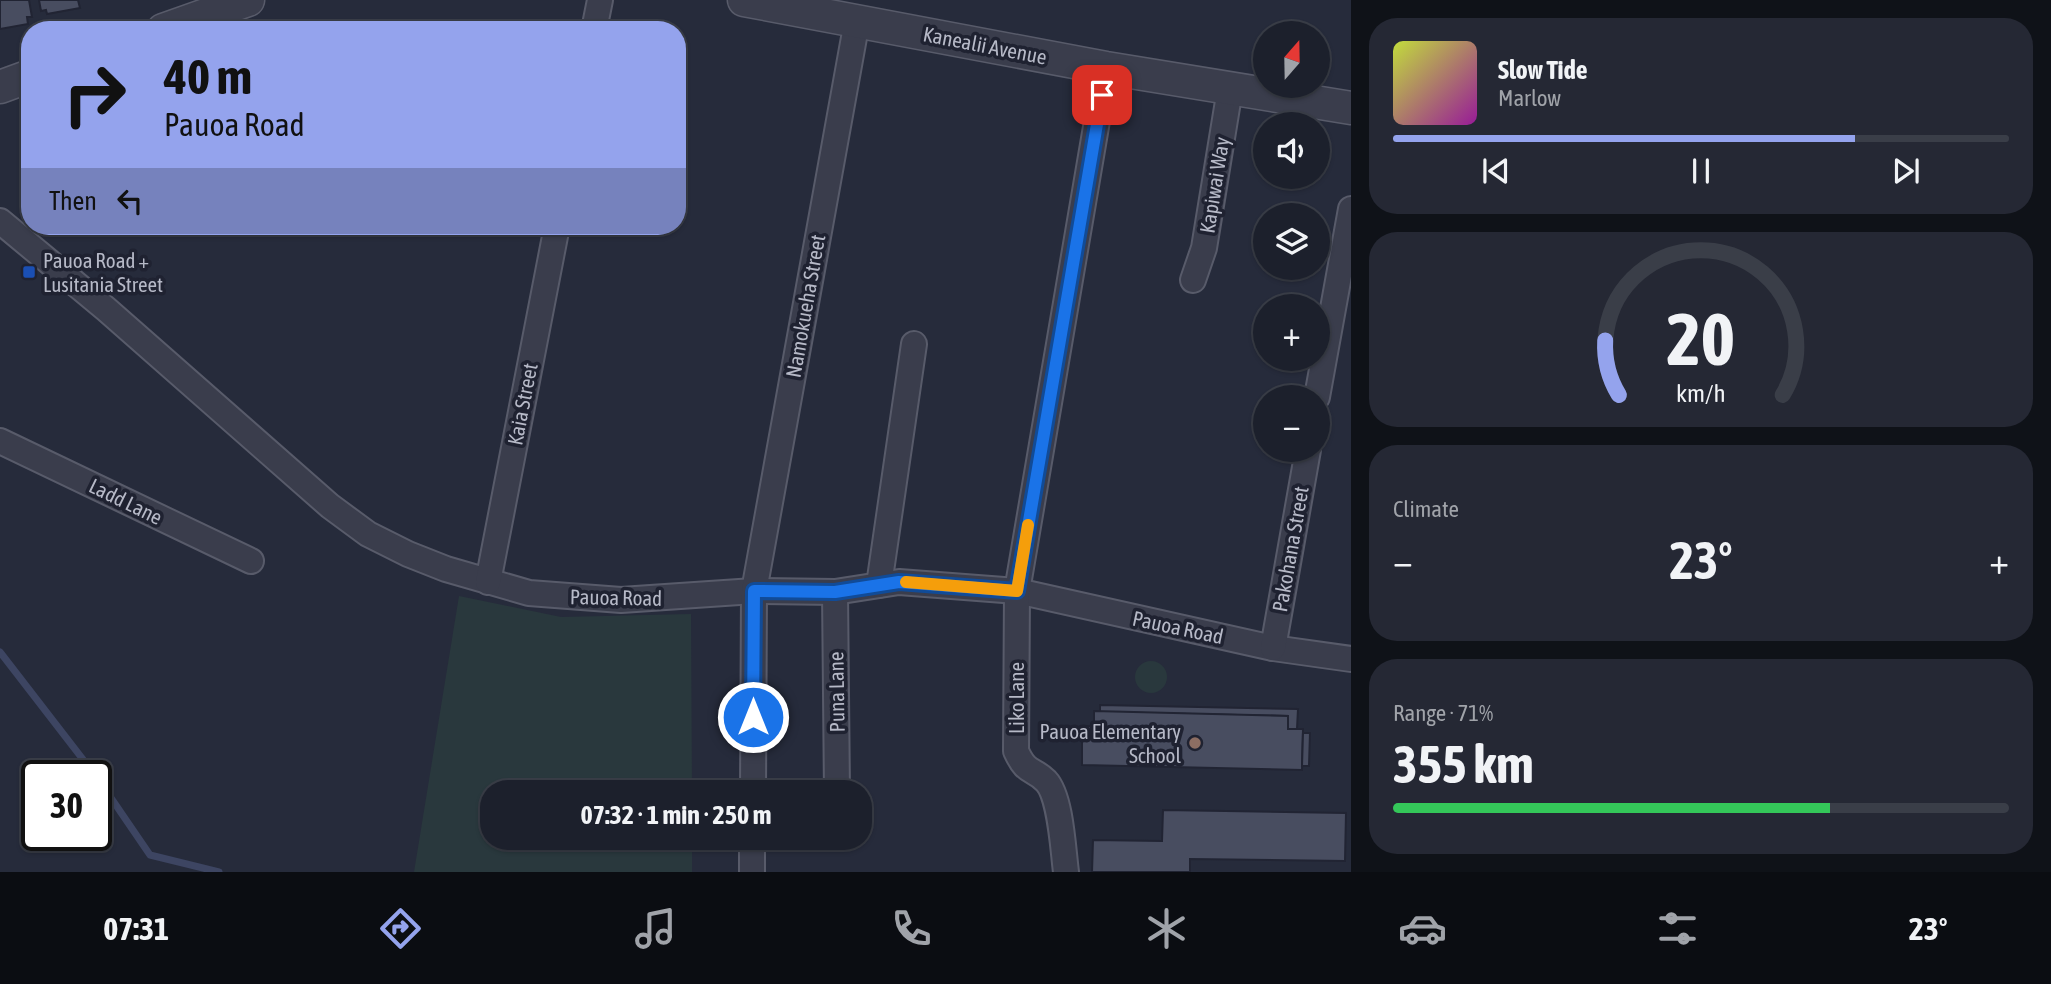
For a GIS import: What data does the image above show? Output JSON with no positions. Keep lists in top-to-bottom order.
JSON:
{
  "streets": {
    "street": [
      "Kanealii Avenue",
      "Kapiwai Way",
      "Namokueha Street",
      "Kaia Street",
      "Ladd Lane",
      "Pakohana Street",
      "Pauoa Road",
      "Puna Lane",
      "Liko Lane"
    ]
  },
  "crossings": [
    ["Kanealii Avenue", "Kapiwai Way"],
    ["Kanealii Avenue", "Namokueha Street"],
    ["Kanealii Avenue", "Liko Lane"],
    ["Namokueha Street", "Pauoa Road"],
    ["Kaia Street", "Pauoa Road"],
    ["Pakohana Street", "Pauoa Road"],
    ["Pauoa Road", "Puna Lane"],
    ["Pauoa Road", "Liko Lane"]
  ],
  "places": {
    "transit": ["Pauoa Road + Lusitania Street"],
    "other": ["Pauoa Elementary School"]
  },
  "north": "top",
  "page": {
    "map_buttons": ["+", "−"],
    "turn": ["40 m", "Pauoa Road"],
    "song": ["Slow Tide", "Marlow"],
    "then": "Then",
    "tile": [
      "Climate",
      ["Range · 71%", "355 km"]
    ],
    "heat": ["−", "23°", "+"],
    "limit": "30",
    "trip": "07:32 · 1 min · 250 m",
    "tabs": ["07:31", "23°"],
    "gauge": ["20", "km/h"]
  }
}
